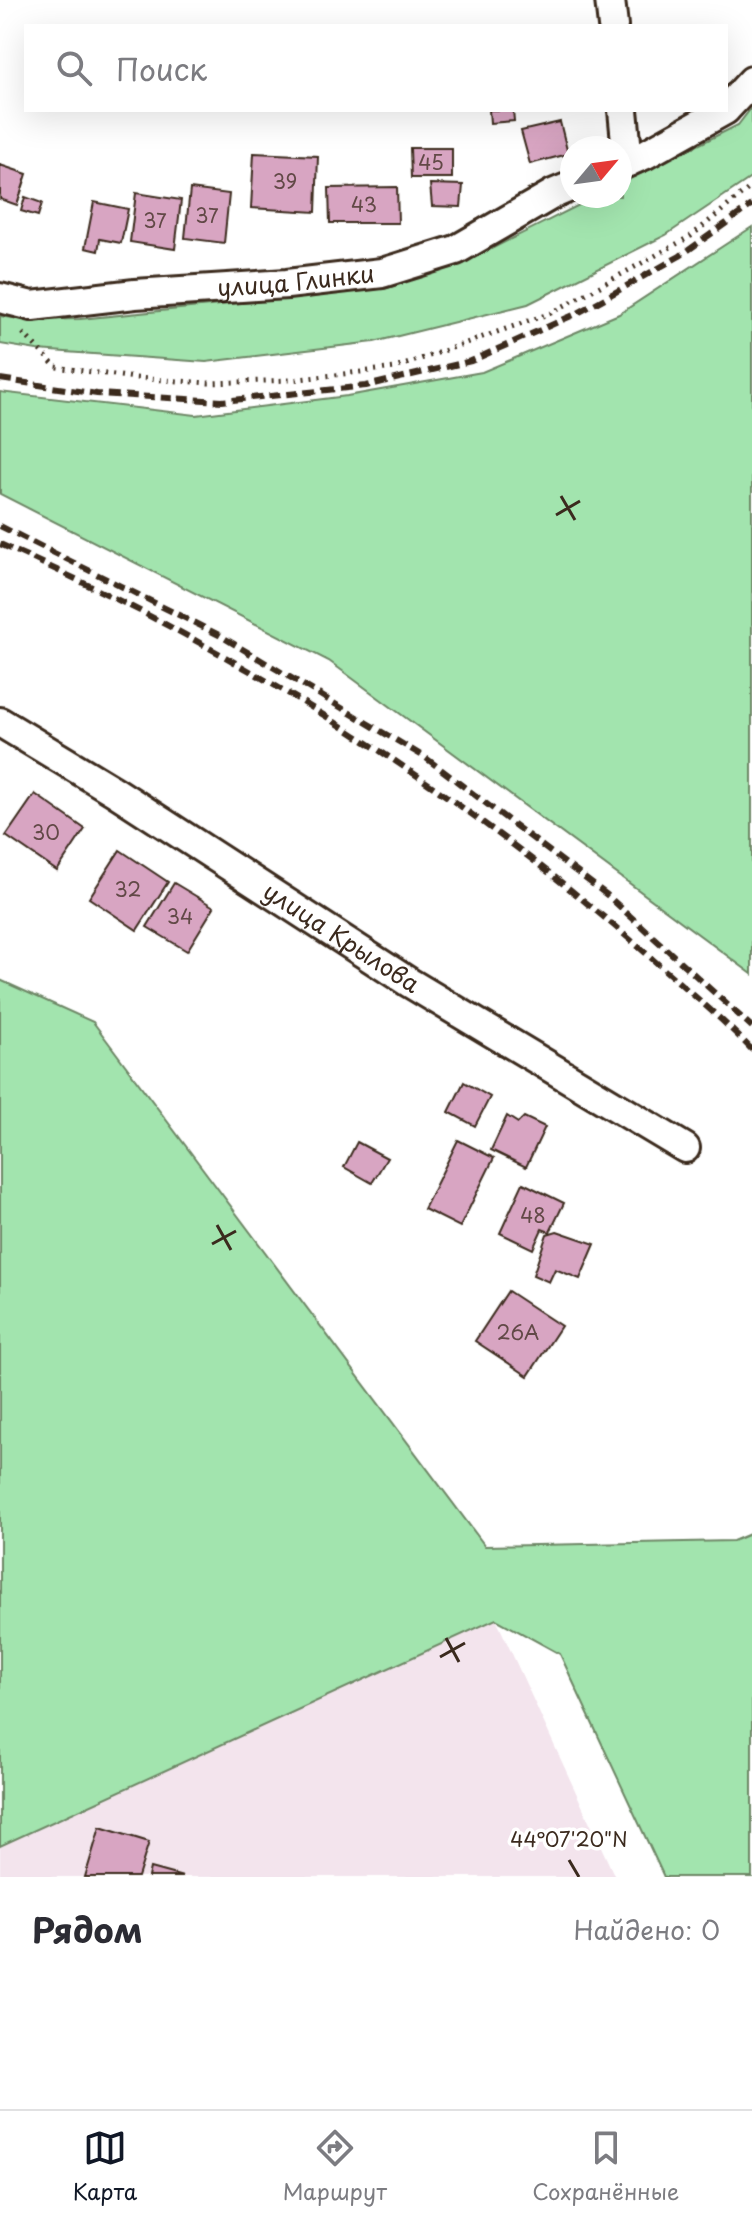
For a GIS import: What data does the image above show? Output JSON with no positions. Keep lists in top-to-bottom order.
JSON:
{
  "streets": {
    "street": ["улица Глинки", "улица Крылова"]
  },
  "house_numbers": [
    "45",
    "39",
    "43",
    "37",
    "37",
    "30",
    "32",
    "34",
    "48",
    "26А"
  ],
  "north": "top right",
  "page": {
    "search": "Поиск",
    "heading": ["Рядом", "Найдено: 0"],
    "nav": ["Карта", "Маршрут", "Сохранённые"]
  },
  "coordinates": ["44°07'20\"N"]
}
